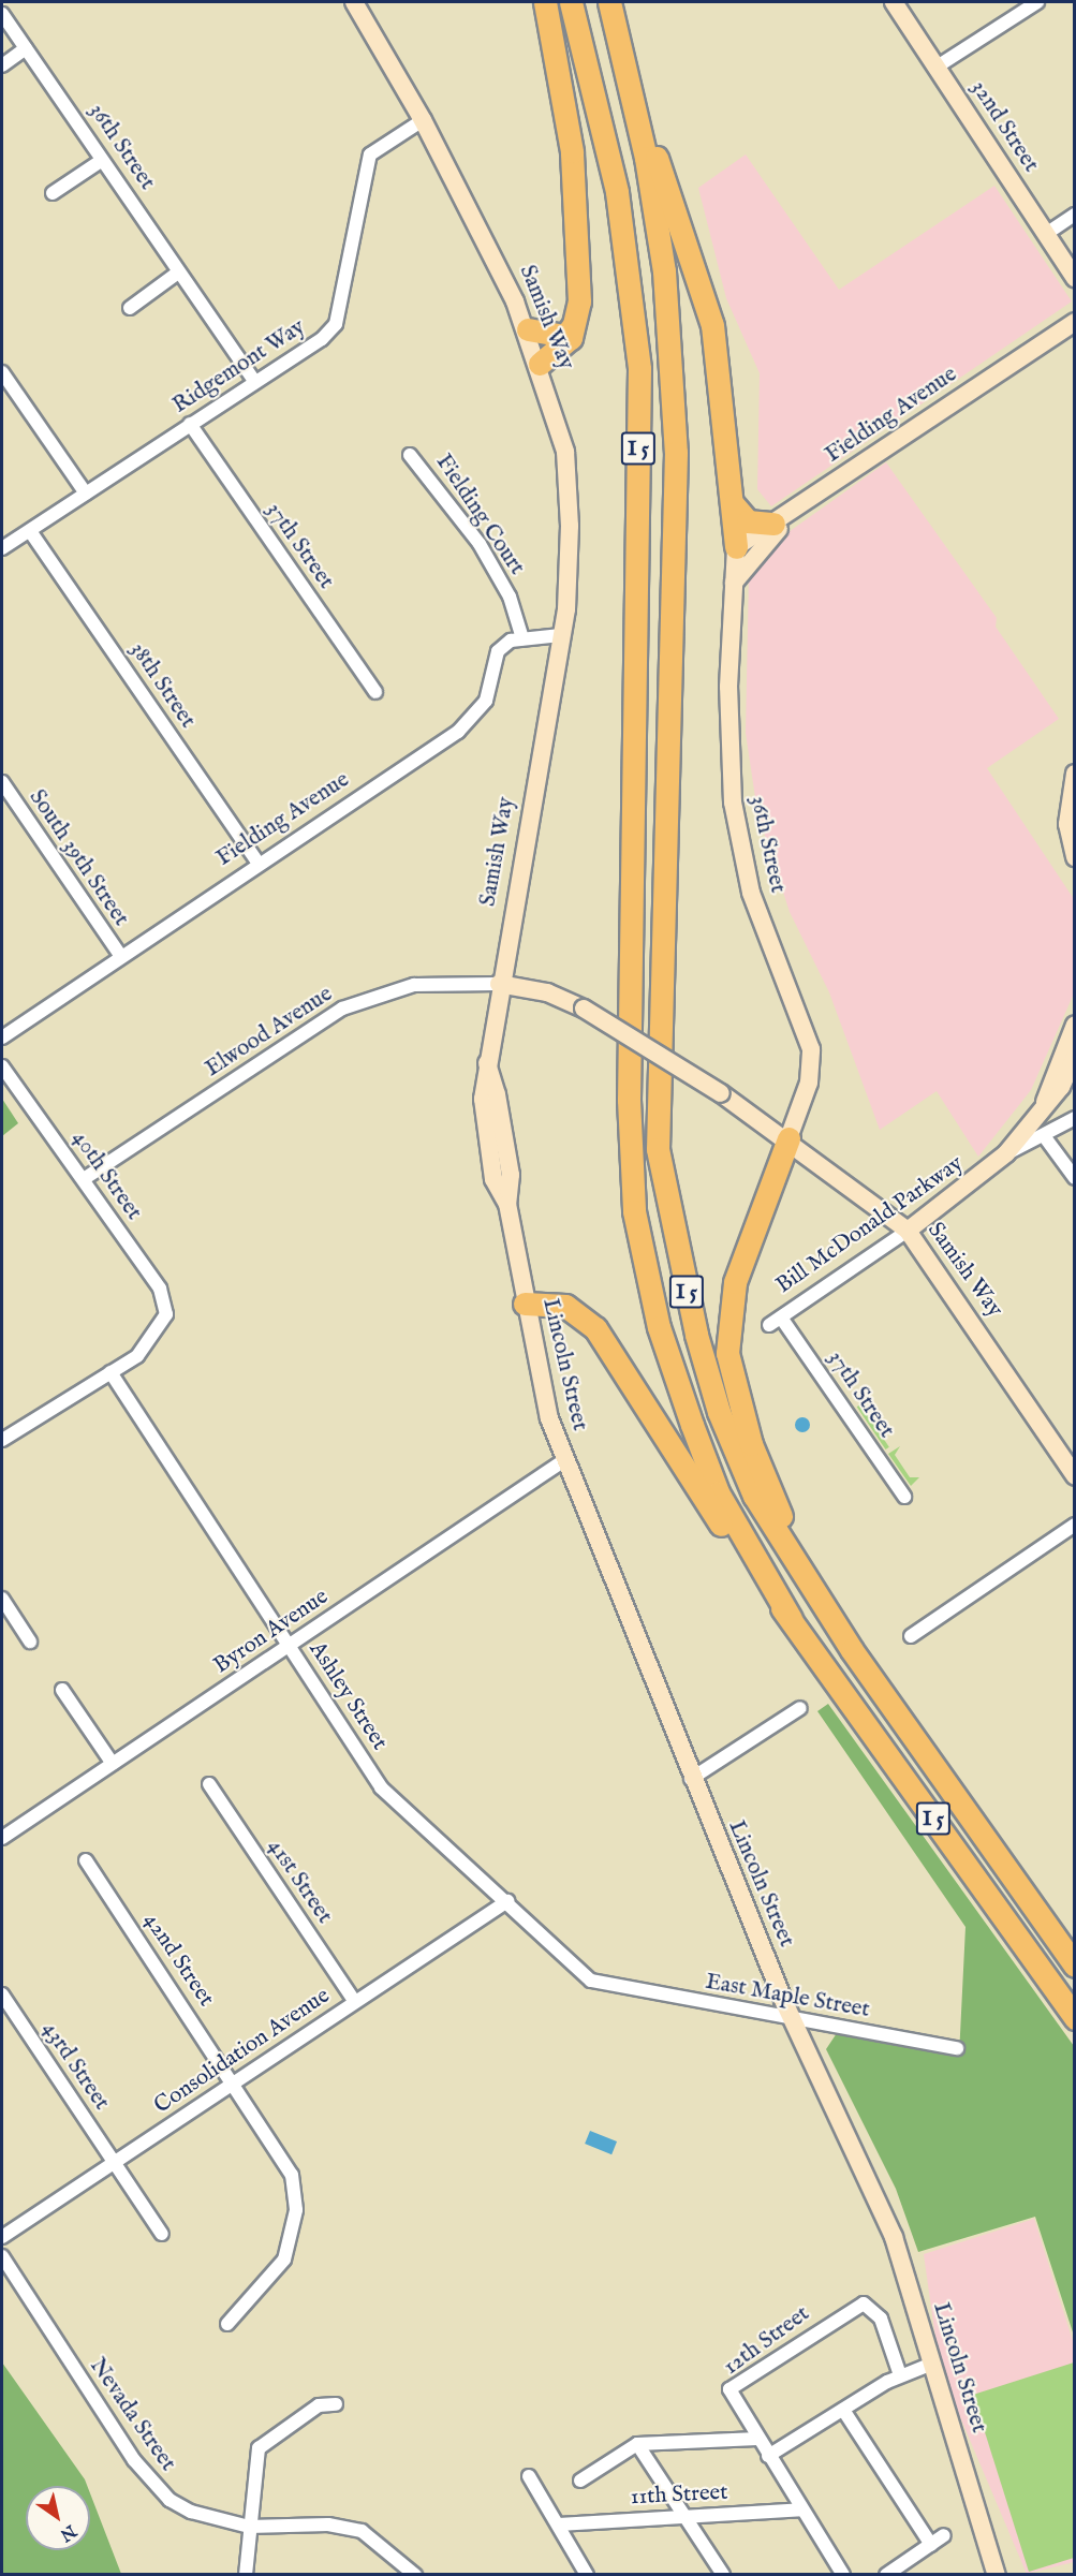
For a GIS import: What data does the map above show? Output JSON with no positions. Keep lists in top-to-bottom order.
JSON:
{
  "streets": {
    "highway": ["I 5"],
    "main road": [
      "32nd Street",
      "36th Street",
      "Samish Way",
      "Fielding Avenue",
      "Bill McDonald Parkway",
      "Lincoln Street"
    ],
    "street": [
      "Ridgemont Way",
      "Fielding Court",
      "37th Street",
      "38th Street",
      "South 39th Street",
      "Elwood Avenue",
      "40th Street",
      "Byron Avenue",
      "Ashley Street",
      "41st Street",
      "42nd Street",
      "East Maple Street",
      "Consolidation Avenue",
      "43rd Street",
      "12th Street",
      "Nevada Street",
      "11th Street"
    ]
  },
  "crossings": [
    ["36th Street", "Samish Way"],
    ["36th Street", "Ridgemont Way"],
    ["36th Street", "Fielding Avenue"],
    ["Samish Way", "Ridgemont Way"],
    ["Samish Way", "Fielding Avenue"],
    ["Samish Way", "Elwood Avenue"],
    ["Samish Way", "Bill McDonald Parkway"],
    ["Samish Way", "Lincoln Street"],
    ["Ridgemont Way", "37th Street"],
    ["Ridgemont Way", "38th Street"],
    ["Fielding Avenue", "Fielding Court"],
    ["Fielding Avenue", "38th Street"],
    ["Fielding Avenue", "South 39th Street"],
    ["37th Street", "Bill McDonald Parkway"],
    ["Elwood Avenue", "40th Street"],
    ["Elwood Avenue", "Lincoln Street"],
    ["40th Street", "Ashley Street"],
    ["Lincoln Street", "Byron Avenue"],
    ["Lincoln Street", "East Maple Street"],
    ["Byron Avenue", "Ashley Street"],
    ["Ashley Street", "East Maple Street"],
    ["Ashley Street", "Consolidation Avenue"],
    ["41st Street", "Consolidation Avenue"],
    ["42nd Street", "Consolidation Avenue"],
    ["Consolidation Avenue", "43rd Street"]
  ],
  "north": "bottom right"
}
